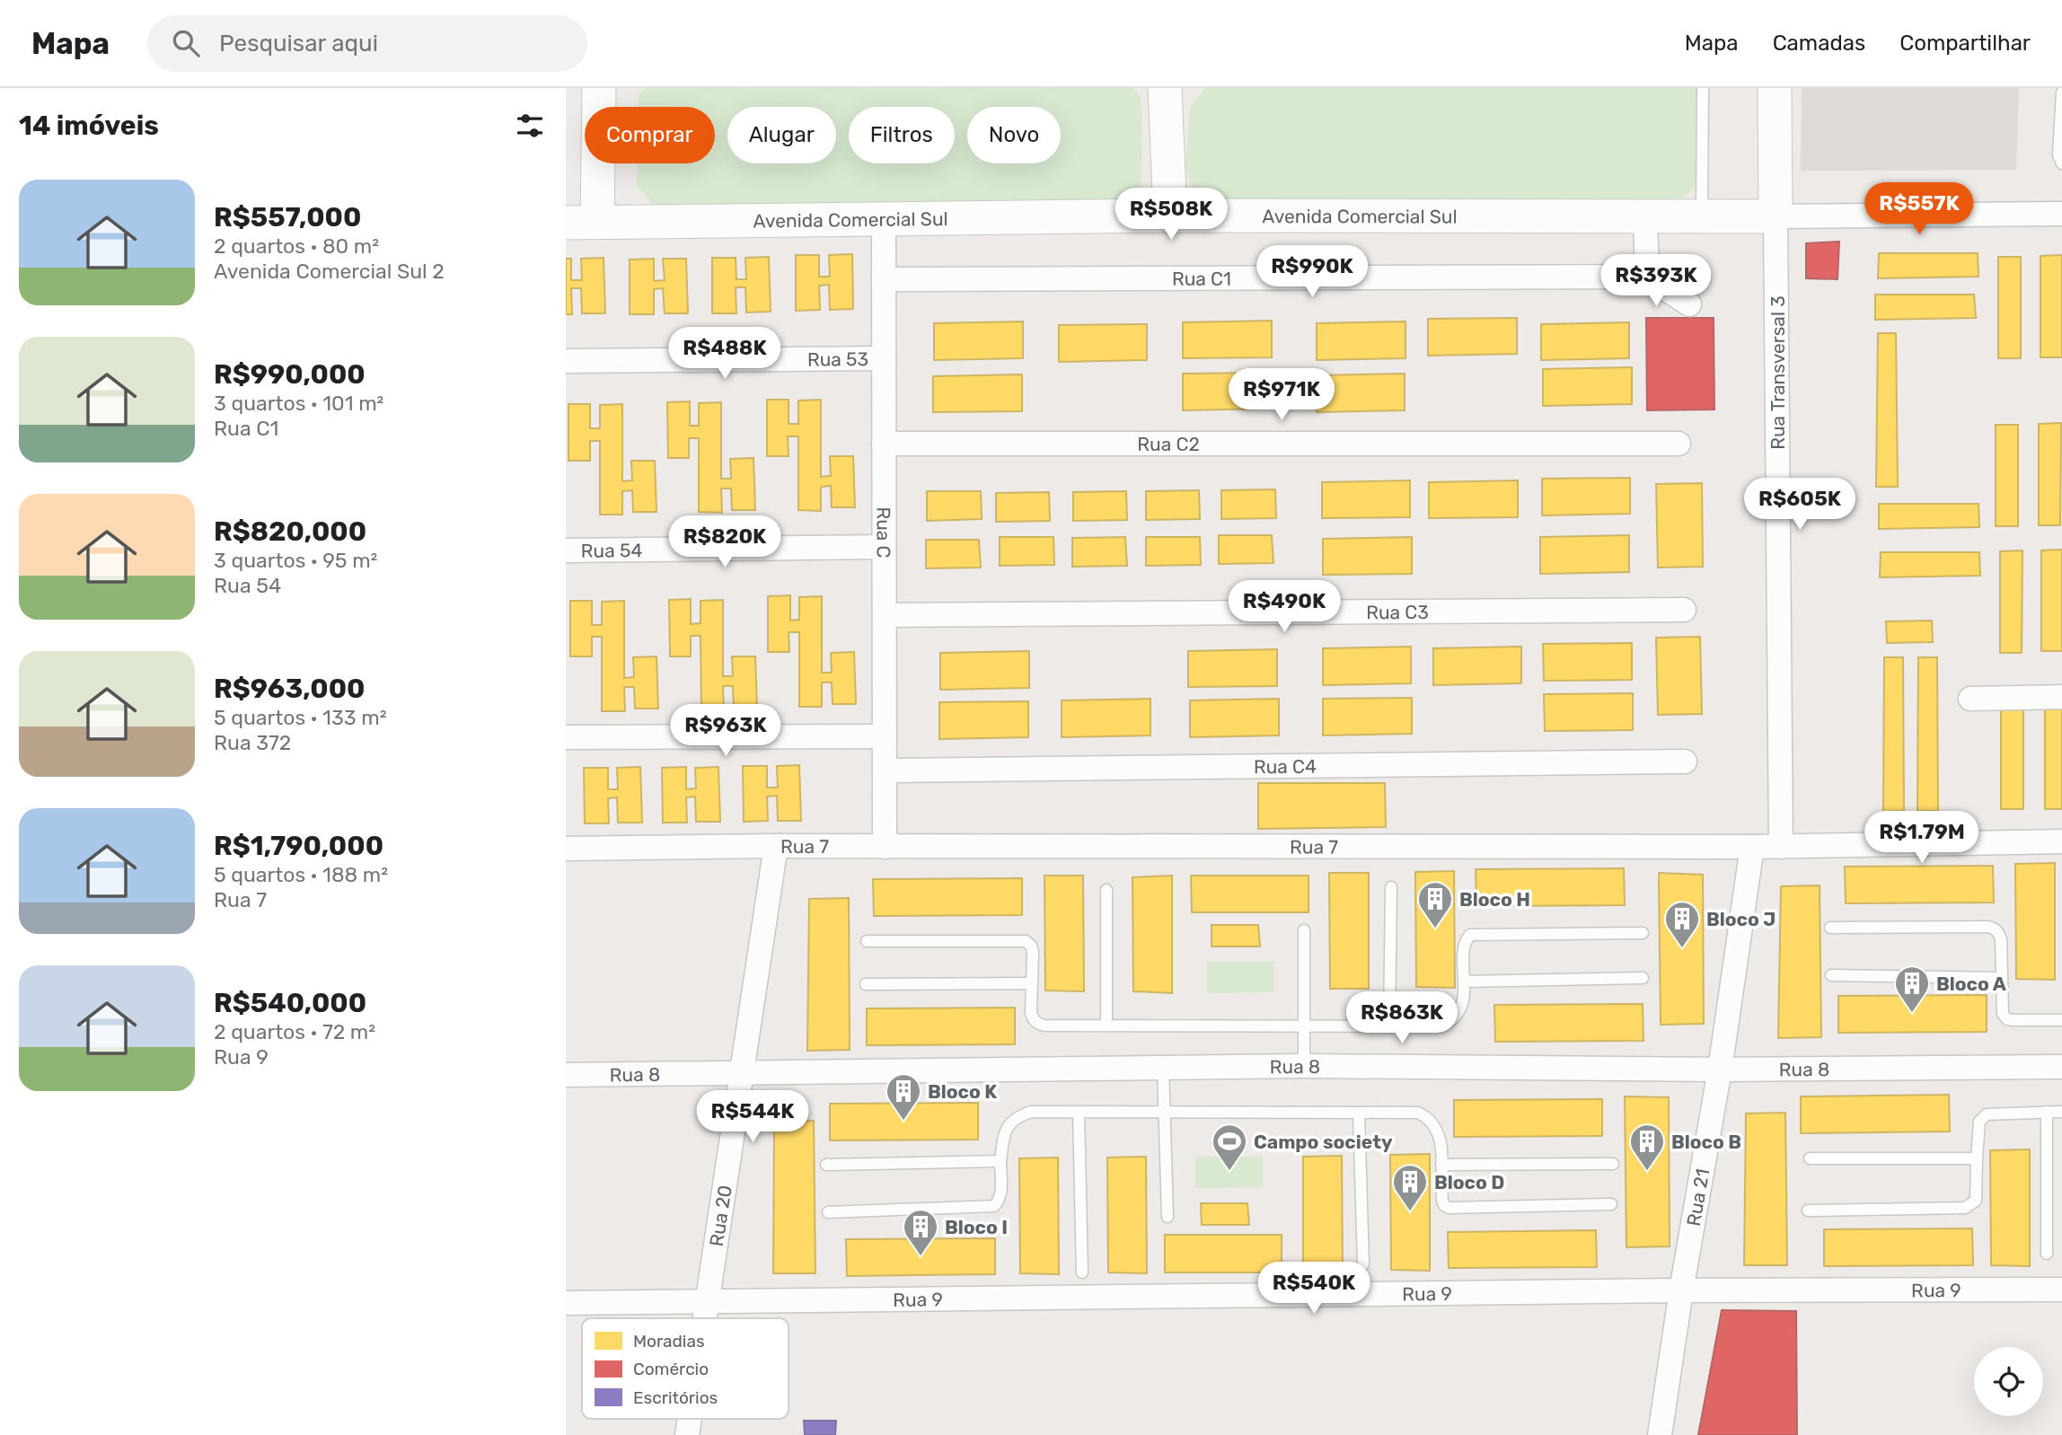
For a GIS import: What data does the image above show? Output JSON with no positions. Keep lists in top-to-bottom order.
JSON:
{
  "streets": {
    "street": [
      "Avenida Comercial Sul",
      "Rua C1",
      "Rua 53",
      "Rua Transversal 3",
      "Rua C2",
      "Rua C",
      "Rua 54",
      "Rua C3",
      "Rua C4",
      "Rua 7",
      "Rua 8",
      "Rua 21",
      "Rua 20",
      "Rua 9"
    ]
  },
  "crossings": [
    ["Avenida Comercial Sul", "Rua Transversal 3"],
    ["Avenida Comercial Sul", "Rua C"],
    ["Rua C1", "Rua C"],
    ["Rua 53", "Rua C"],
    ["Rua Transversal 3", "Rua 7"],
    ["Rua C2", "Rua C"],
    ["Rua C", "Rua 54"],
    ["Rua C", "Rua C3"],
    ["Rua C", "Rua C4"],
    ["Rua C", "Rua 7"],
    ["Rua 7", "Rua 21"],
    ["Rua 7", "Rua 20"],
    ["Rua 8", "Rua 21"],
    ["Rua 8", "Rua 20"],
    ["Rua 21", "Rua 9"],
    ["Rua 20", "Rua 9"]
  ],
  "places": {
    "building": [
      "Bloco H",
      "Bloco J",
      "Bloco A",
      "Bloco K",
      "Bloco B",
      "Bloco D",
      "Bloco I"
    ],
    "sports": ["Campo society"]
  },
  "legend": ["Moradias", "Comércio", "Escritórios"],
  "page": {
    "header": "Mapa",
    "search": "Pesquisar aqui",
    "nav": ["Mapa", "Camadas", "Compartilhar"],
    "heading": "14 imóveis",
    "chip": [
      "Comprar",
      "Alugar",
      "Filtros",
      "Novo"
    ],
    "list": [
      {
        "name": "R$557,000",
        "note": "2 quartos · 80 m² · Avenida Comercial Sul 2"
      },
      {
        "name": "R$990,000",
        "note": "3 quartos · 101 m² · Rua C1"
      },
      {
        "name": "R$820,000",
        "note": "3 quartos · 95 m² · Rua 54"
      },
      {
        "name": "R$963,000",
        "note": "5 quartos · 133 m² · Rua 372"
      },
      {
        "name": "R$1,790,000",
        "note": "5 quartos · 188 m² · Rua 7"
      },
      {
        "name": "R$540,000",
        "note": "2 quartos · 72 m² · Rua 9"
      }
    ],
    "price": [
      "R$557K",
      "R$508K",
      "R$990K",
      "R$393K",
      "R$488K",
      "R$971K",
      "R$605K",
      "R$820K",
      "R$490K",
      "R$963K",
      "R$1.79M",
      "R$863K",
      "R$544K",
      "R$540K"
    ]
  }
}
